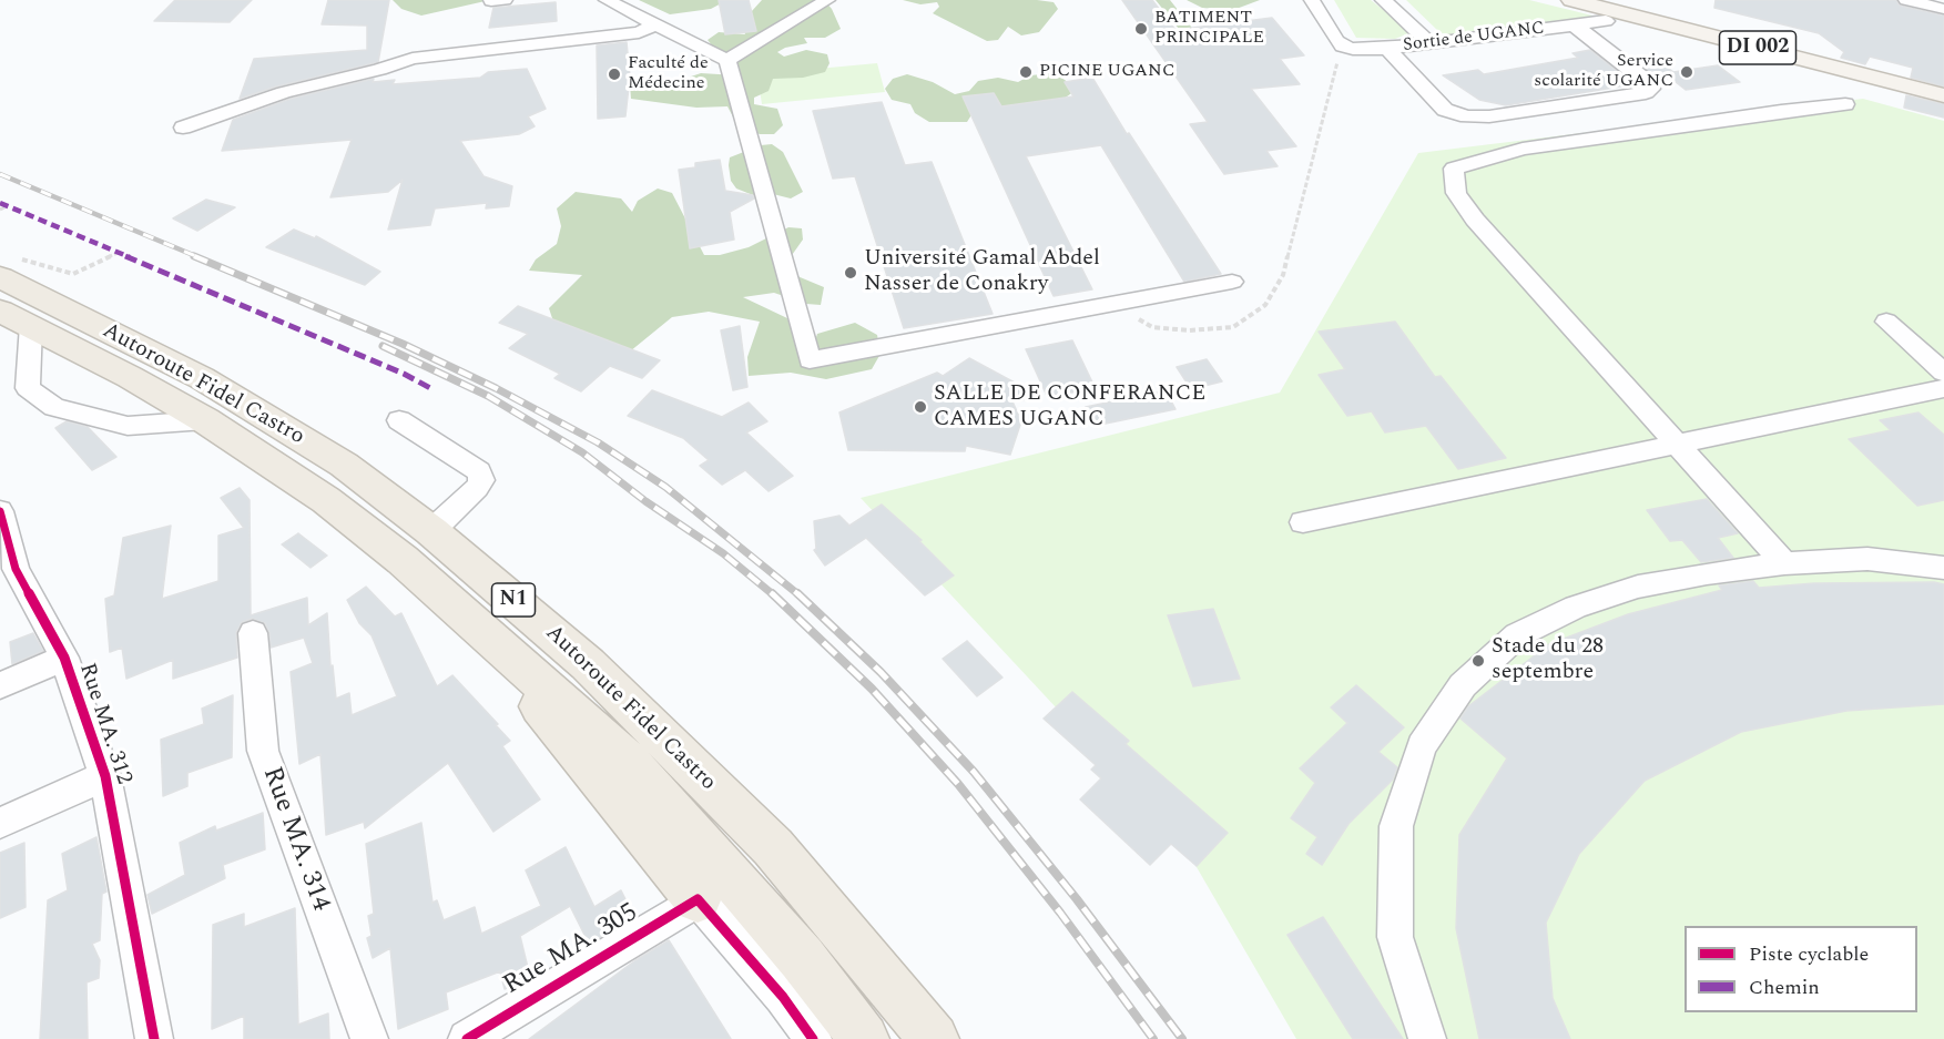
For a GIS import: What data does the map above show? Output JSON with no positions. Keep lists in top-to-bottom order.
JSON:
{
  "streets": {
    "highway": ["Autoroute Fidel Castro", "N1"],
    "main road": ["DI 002"],
    "street": [
      "Sortie de UGANC",
      "Rue MA. 312",
      "Rue MA. 314",
      "Rue MA. 305"
    ]
  },
  "crossings": [
    ["Sortie de UGANC", "DI 002"]
  ],
  "places": [
    "BATIMENT PRINCIPALE",
    "PICINE UGANC",
    "Service scolarité UGANC",
    "Faculté de Médecine",
    "Université Gamal Abdel Nasser de Conakry",
    "SALLE DE CONFERANCE CAMES UGANC",
    "Stade du 28 septembre"
  ],
  "legend": ["Piste cyclable", "Chemin"]
}
